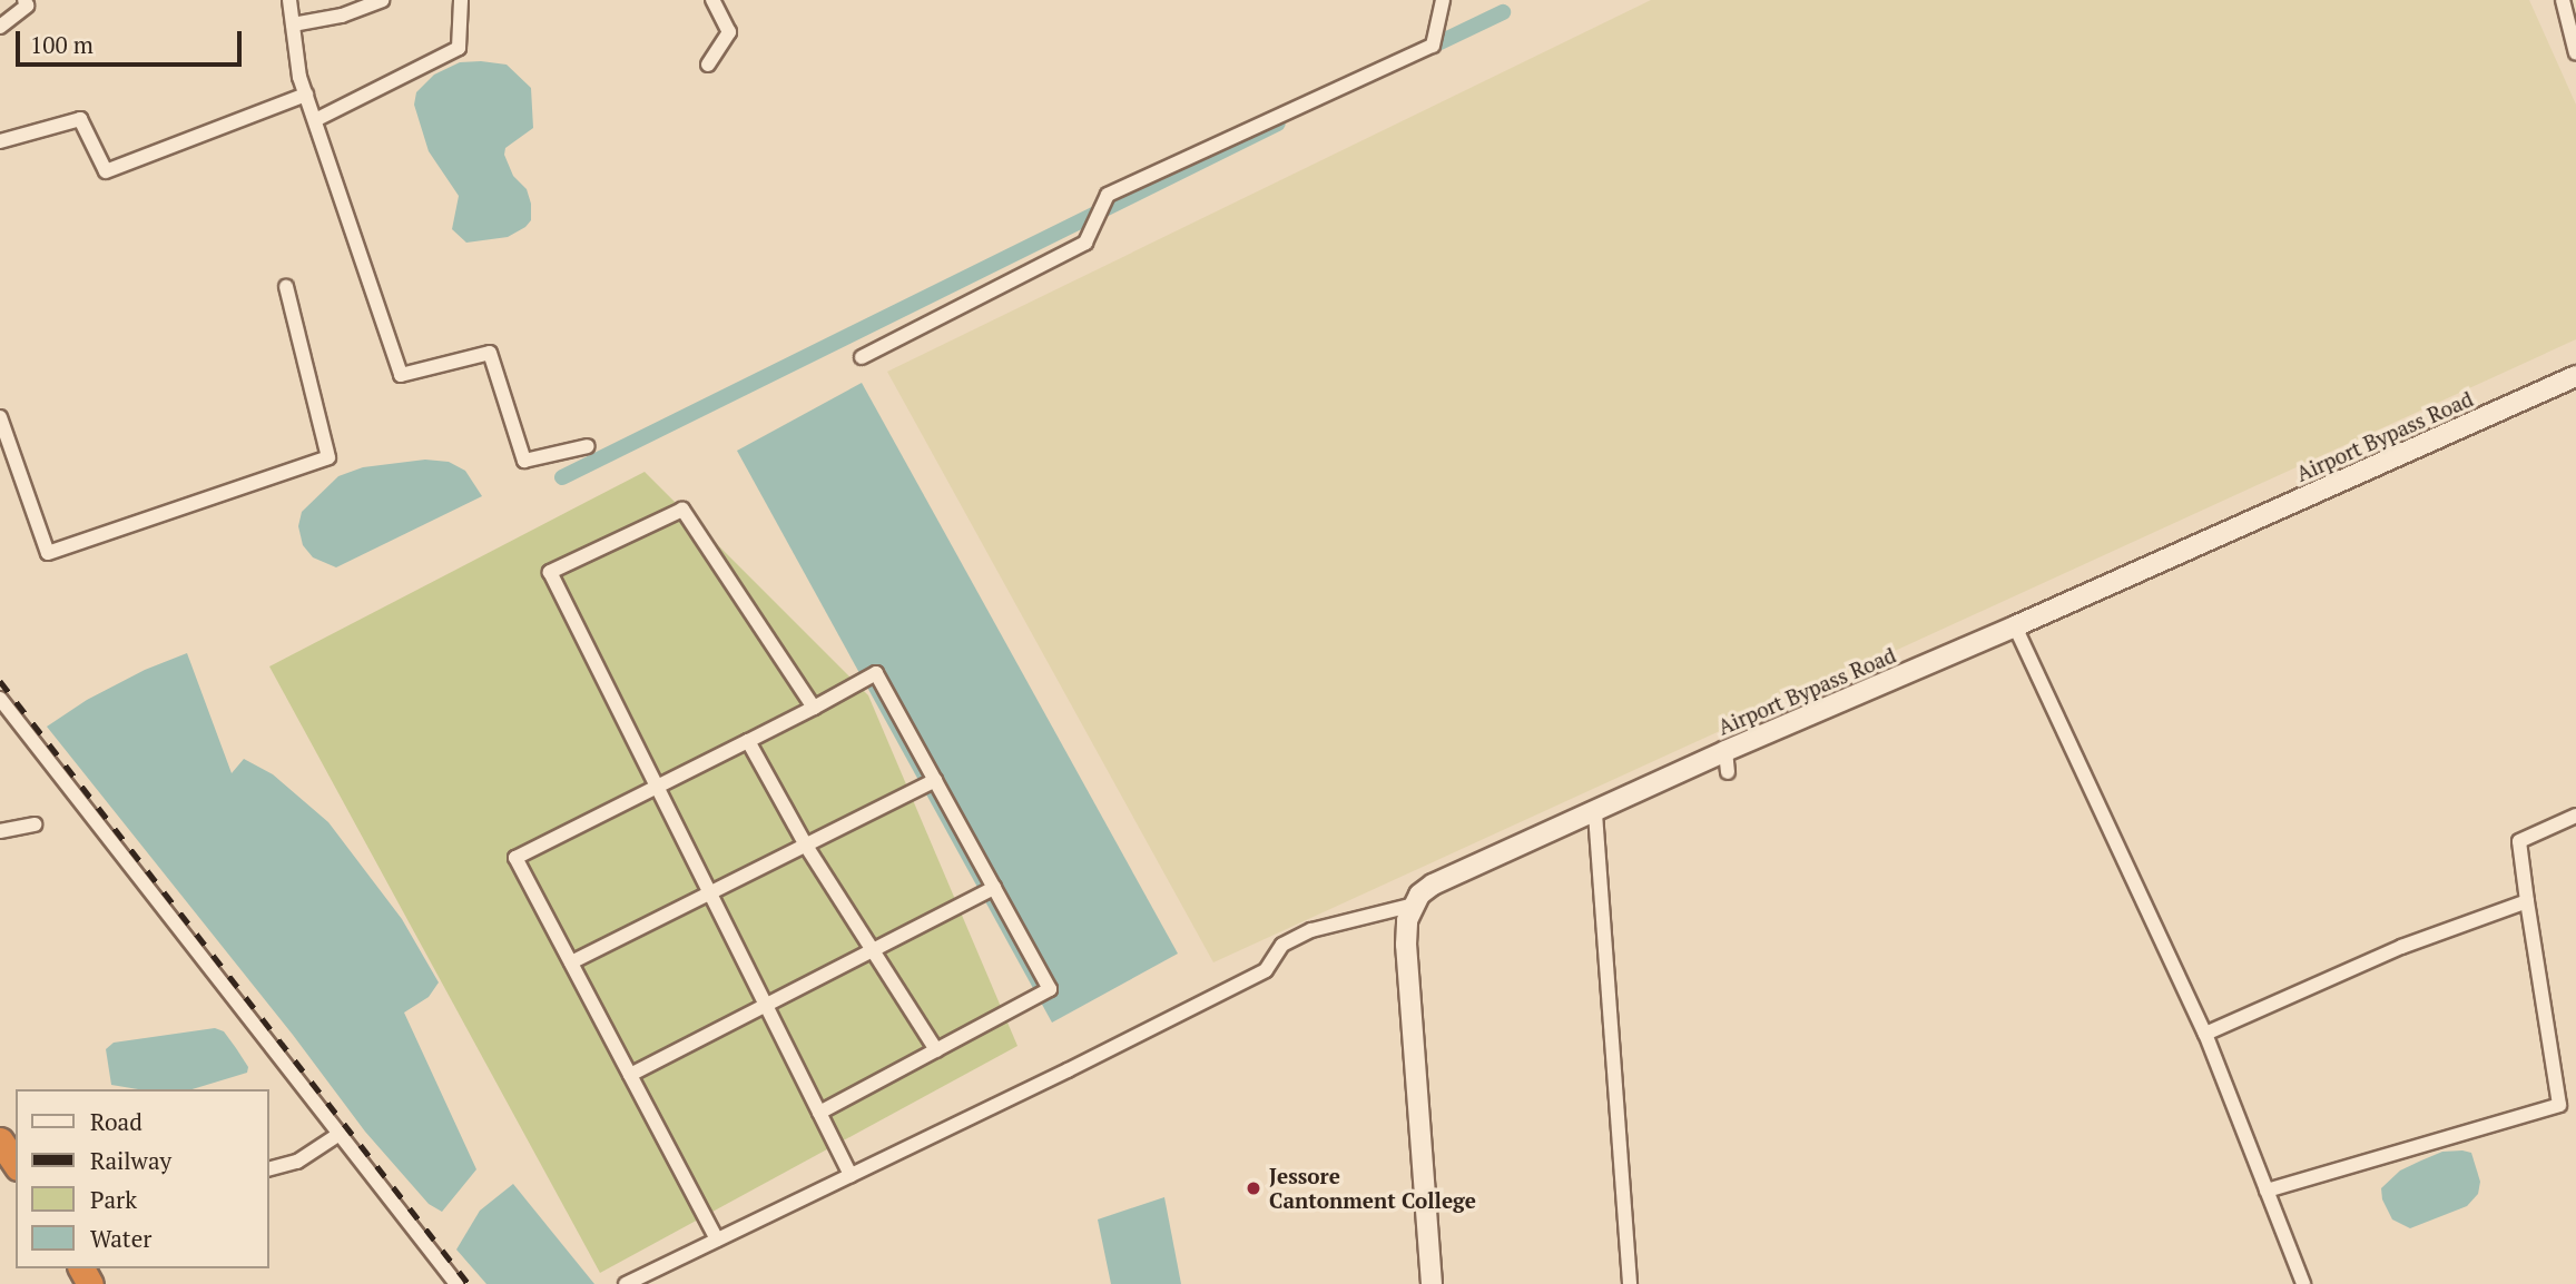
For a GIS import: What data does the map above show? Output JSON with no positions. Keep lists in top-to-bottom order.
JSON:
{
  "streets": {
    "street": ["Airport Bypass Road"]
  },
  "places": ["Jessore Cantonment College"],
  "legend": [
    "Road",
    "Railway",
    "Park",
    "Water"
  ],
  "scale_bar": "100 m"
}
